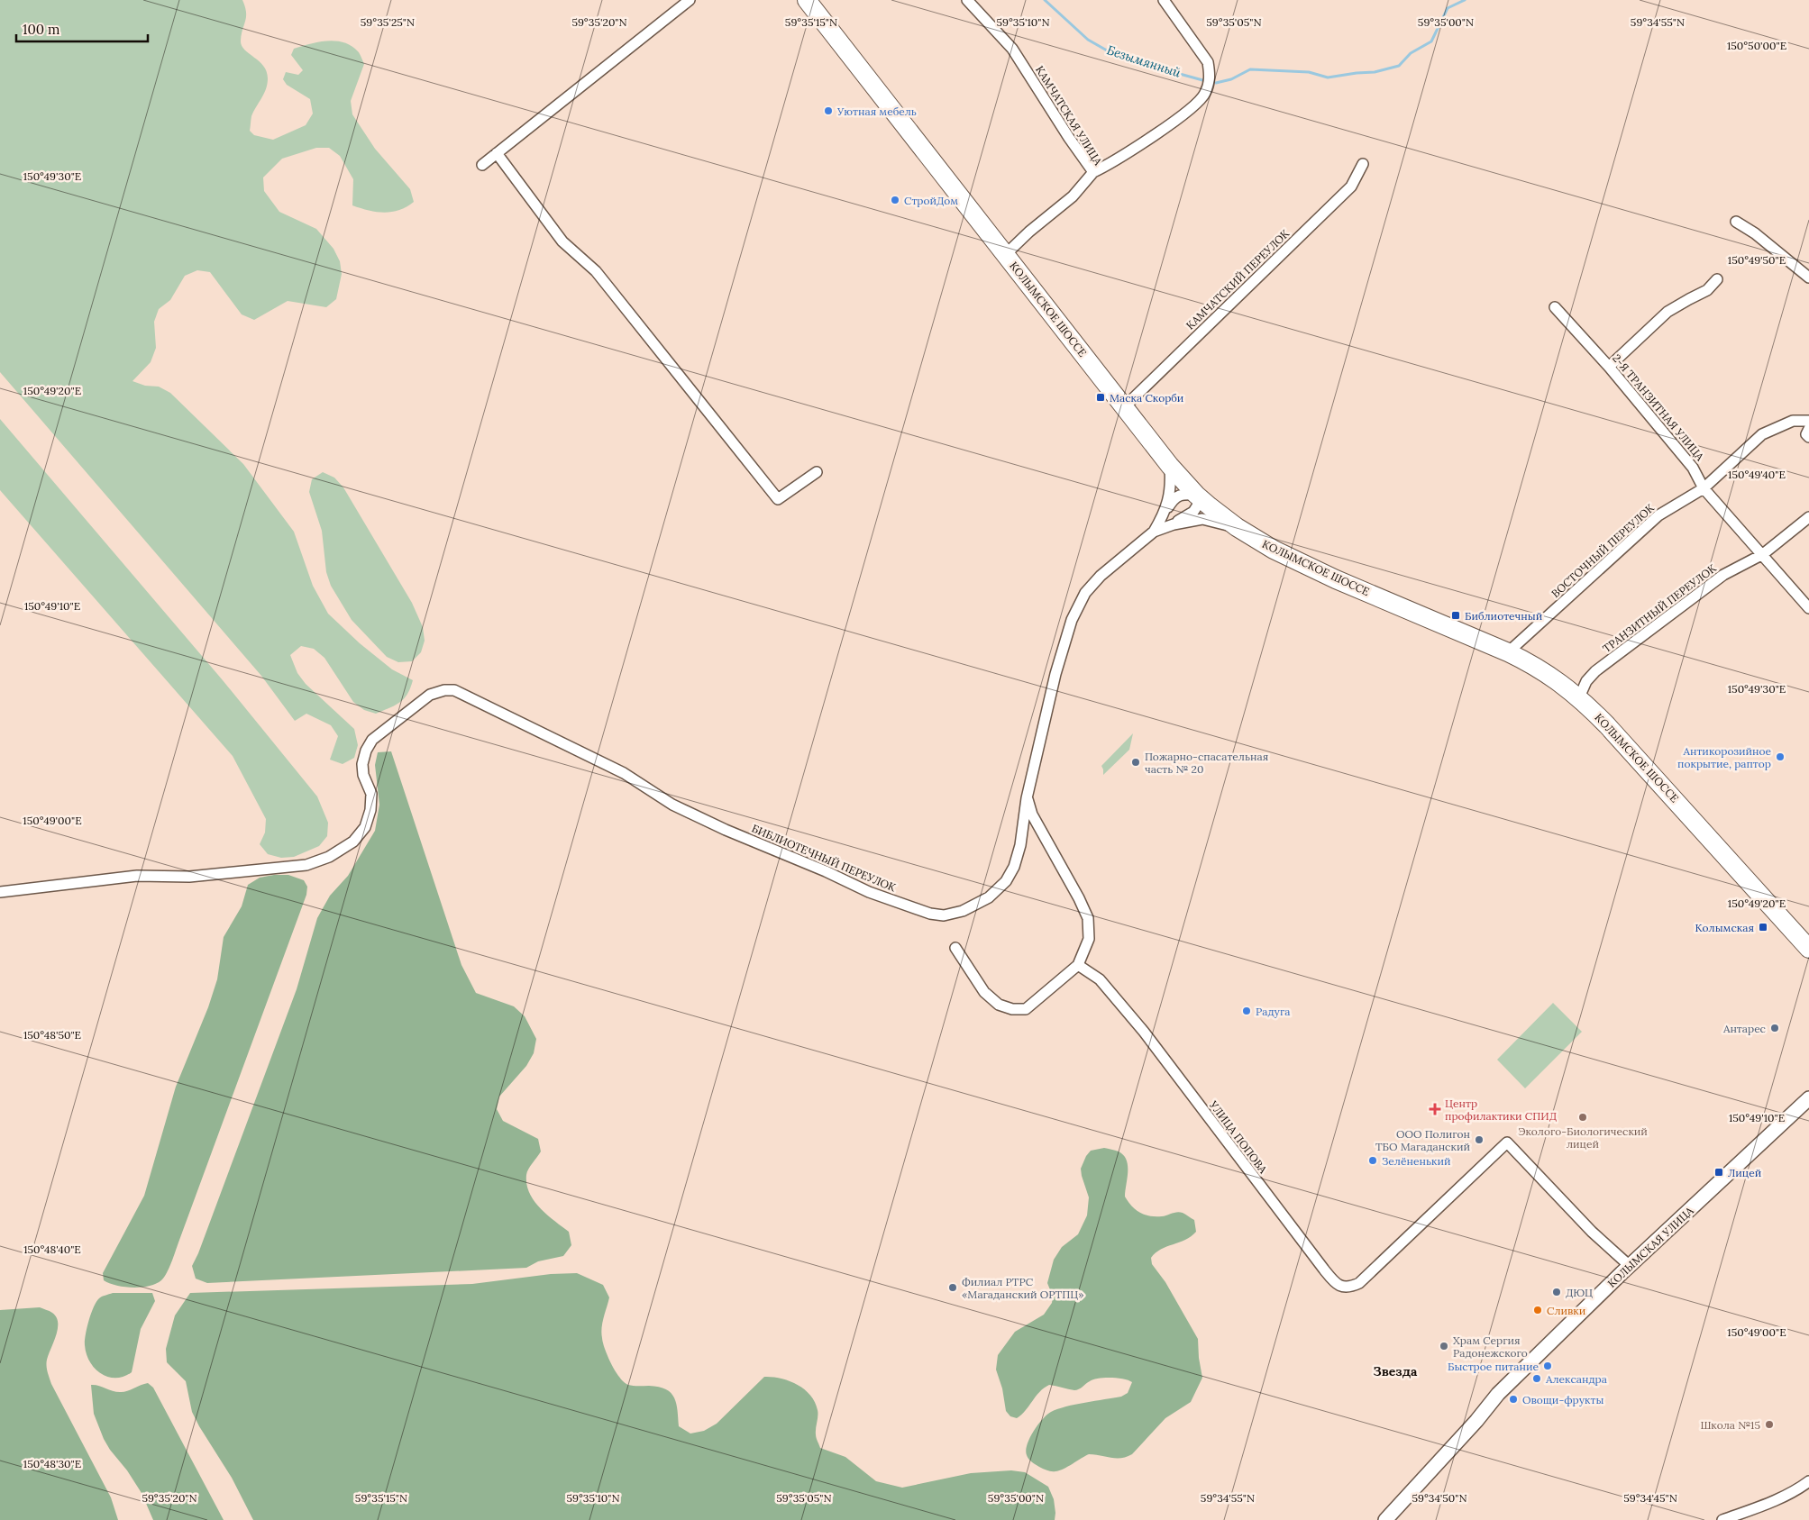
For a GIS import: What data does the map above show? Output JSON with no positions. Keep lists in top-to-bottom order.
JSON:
{
  "streets": {
    "highway": ["КОЛЫМСКОЕ ШОССЕ"],
    "street": [
      "КАМЧАТСКАЯ УЛИЦА",
      "КАМЧАТСКИЙ ПЕРЕУЛОК",
      "2-Я ТРАНЗИТНАЯ УЛИЦА",
      "ВОСТОЧНЫЙ ПЕРЕУЛОК",
      "ТРАНЗИТНЫЙ ПЕРЕУЛОК",
      "БИБЛИОТЕЧНЫЙ ПЕРЕУЛОК",
      "УЛИЦА ПОПОВА",
      "КОЛЫМСКАЯ УЛИЦА"
    ]
  },
  "crossings": [
    ["КАМЧАТСКАЯ УЛИЦА", "КОЛЫМСКОЕ ШОССЕ"],
    ["КАМЧАТСКИЙ ПЕРЕУЛОК", "КОЛЫМСКОЕ ШОССЕ"],
    ["КОЛЫМСКОЕ ШОССЕ", "ВОСТОЧНЫЙ ПЕРЕУЛОК"],
    ["КОЛЫМСКОЕ ШОССЕ", "ТРАНЗИТНЫЙ ПЕРЕУЛОК"],
    ["КОЛЫМСКОЕ ШОССЕ", "БИБЛИОТЕЧНЫЙ ПЕРЕУЛОК"],
    ["2-Я ТРАНЗИТНАЯ УЛИЦА", "ВОСТОЧНЫЙ ПЕРЕУЛОК"],
    ["2-Я ТРАНЗИТНАЯ УЛИЦА", "ТРАНЗИТНЫЙ ПЕРЕУЛОК"],
    ["УЛИЦА ПОПОВА", "КОЛЫМСКАЯ УЛИЦА"]
  ],
  "districts": ["Звезда"],
  "water": ["Безымянный"],
  "places": {
    "other": [
      "Уютная мебель",
      "СтройДом",
      "Антикорозийное покрытие, раптор",
      "Пожарно-спасательная часть № 20",
      "Радуга",
      "Антарес",
      "Эколого-Биологический лицей",
      "ООО Полигон ТБО Магаданский",
      "Зелёненький",
      "Филиал РТРС «Магаданский ОРТПЦ»",
      "ДЮЦ",
      "Сливки",
      "Храм Сергия Радонежского",
      "Быстрое питание",
      "Александра",
      "Овощи-фрукты",
      "Школа №15"
    ],
    "transit": [
      "Маска Скорби",
      "Библиотечный",
      "Колымская",
      "Лицей"
    ],
    "health": ["Центр профилактики СПИД"]
  },
  "scale_bar": "100 m",
  "coordinates": [
    "59°35'25\"N",
    "59°35'20\"N",
    "59°35'15\"N",
    "59°35'10\"N",
    "59°35'05\"N",
    "59°35'00\"N",
    "59°34'55\"N",
    "150°50'00\"E",
    "150°49'30\"E",
    "150°49'50\"E",
    "150°49'20\"E",
    "150°49'40\"E",
    "150°49'10\"E",
    "150°49'00\"E",
    "150°48'50\"E",
    "150°48'40\"E",
    "150°48'30\"E",
    "59°34'50\"N",
    "59°34'45\"N"
  ]
}
